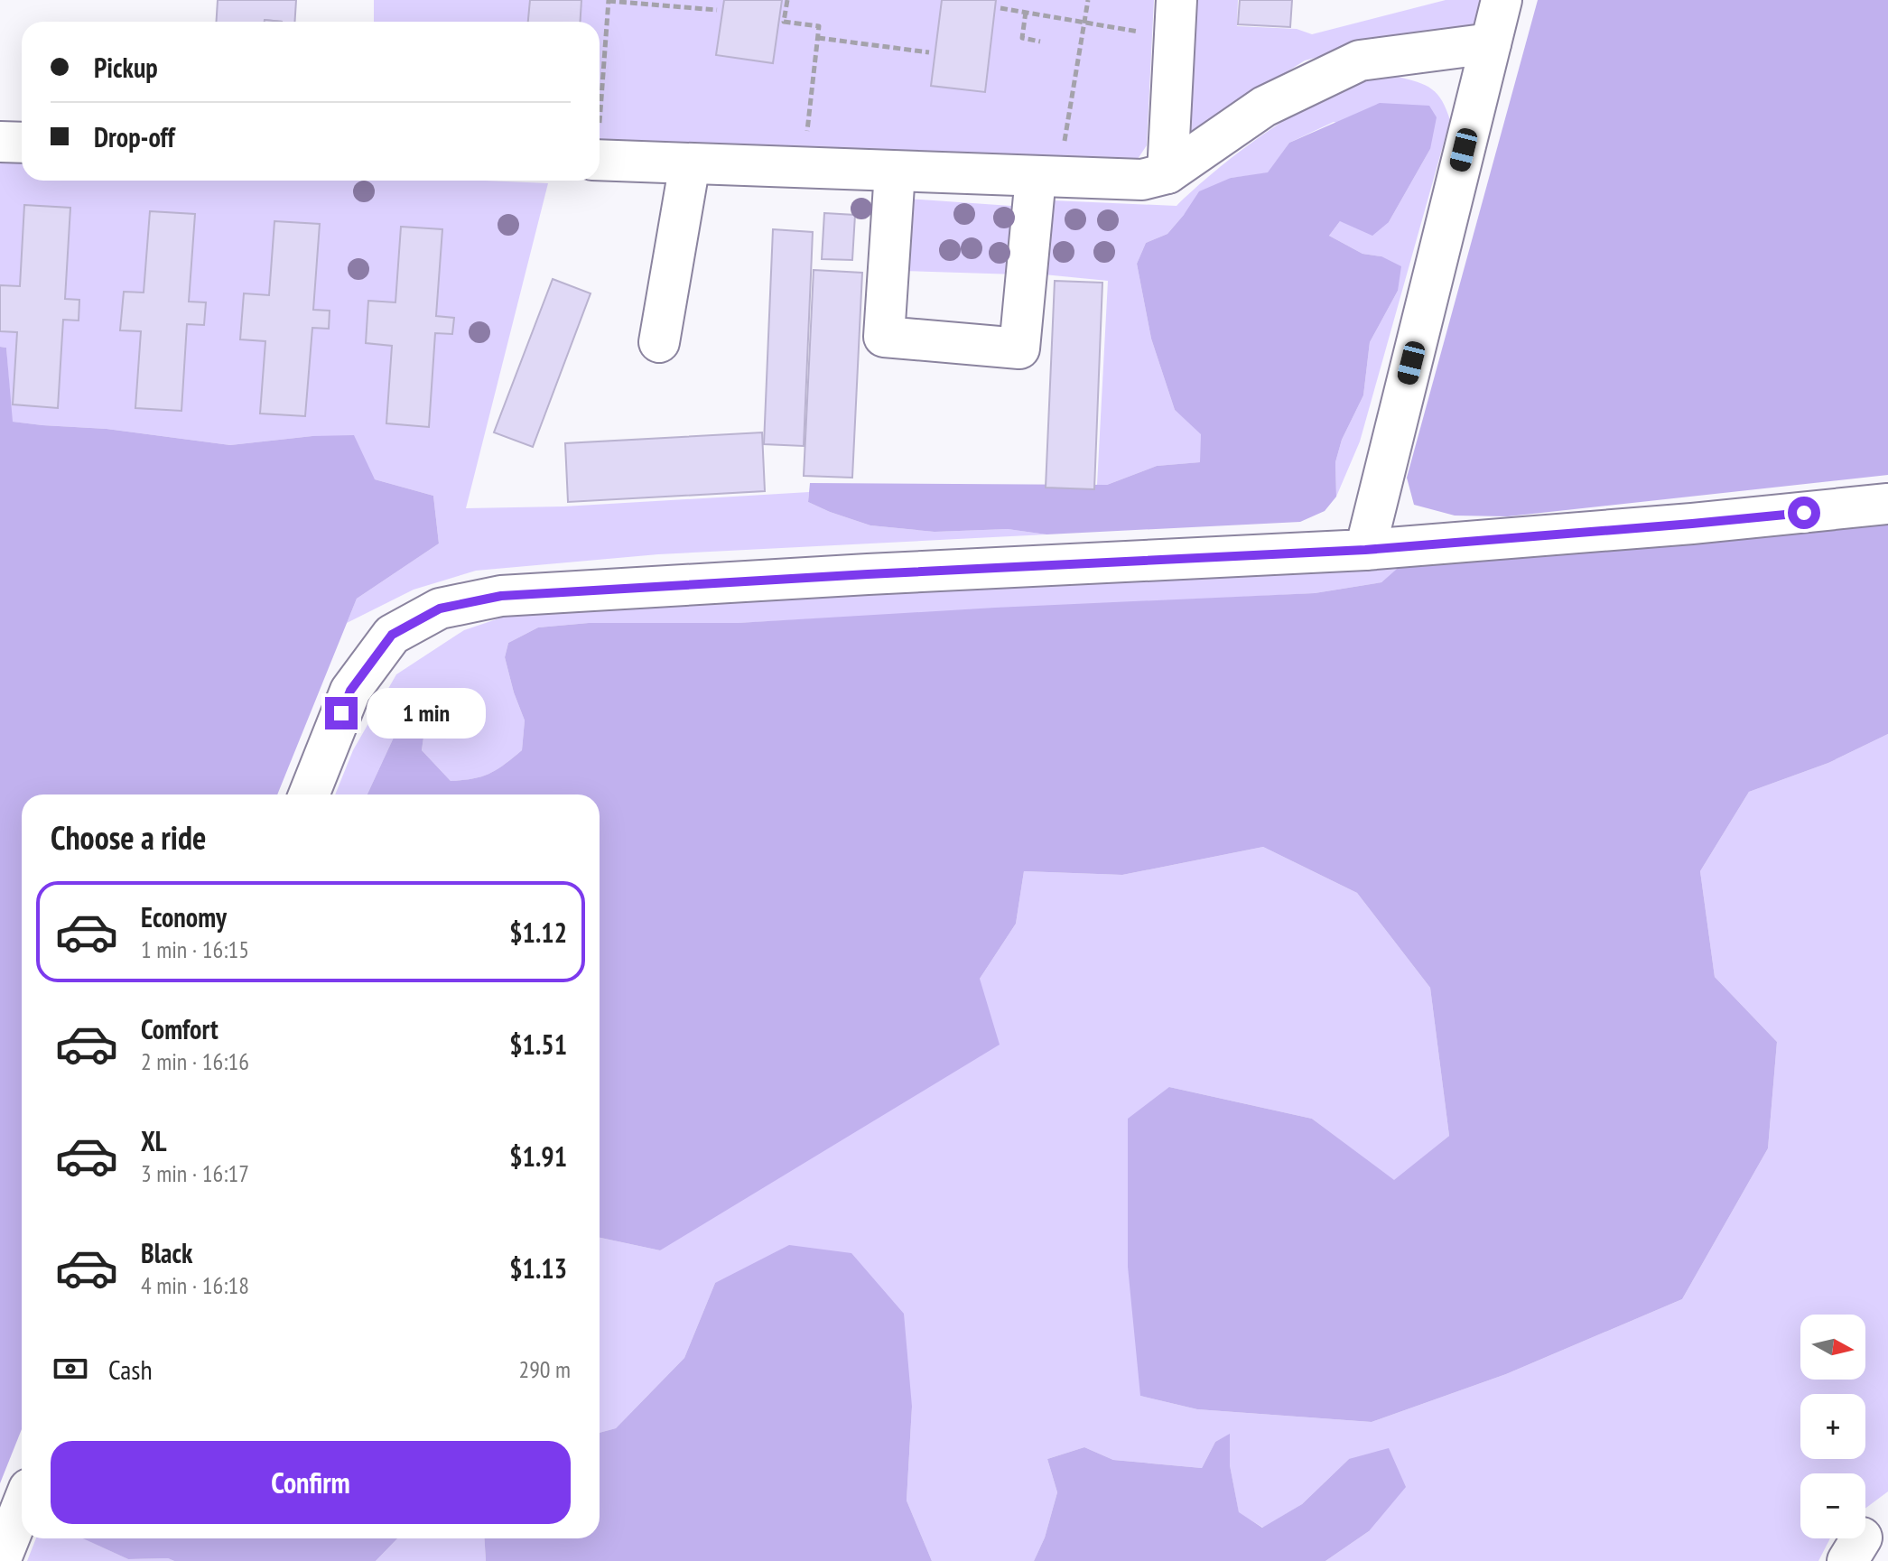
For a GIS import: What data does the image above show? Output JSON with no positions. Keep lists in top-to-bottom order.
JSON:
{
  "north": "right",
  "page": {
    "banner": ["Pickup", "Drop-off"],
    "bubble": "1 min",
    "heading": "Choose a ride",
    "list": [
      {
        "name": "Economy",
        "note": "1 min · 16:15",
        "value": "$1.12"
      },
      {
        "name": "Comfort",
        "note": "2 min · 16:16",
        "value": "$1.51"
      },
      {
        "name": "XL",
        "note": "3 min · 16:17",
        "value": "$1.91"
      },
      {
        "name": "Black",
        "note": "4 min · 16:18",
        "value": "$1.13"
      }
    ],
    "map_buttons": ["+", "−"],
    "pay": ["Cash", "290 m"],
    "buttons": "Confirm"
  }
}
